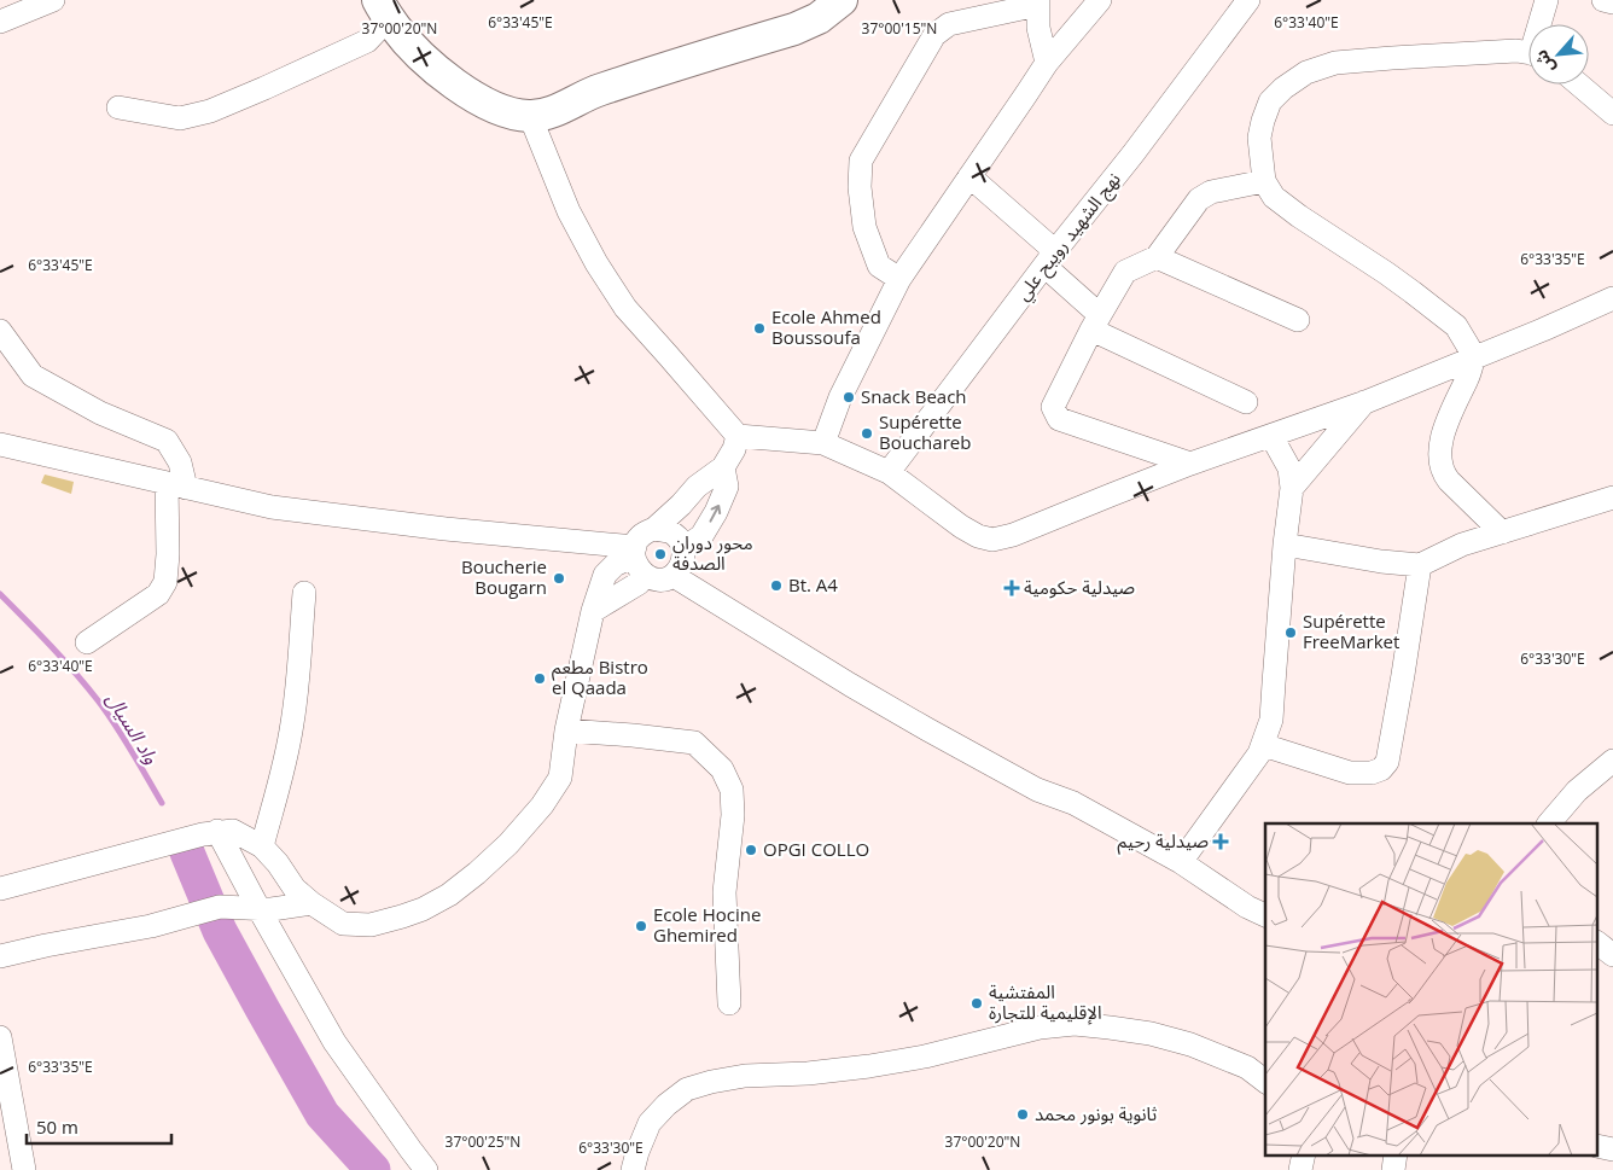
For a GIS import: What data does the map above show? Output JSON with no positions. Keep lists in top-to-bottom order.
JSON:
{
  "streets": {
    "street": ["نهج الشهيد رويبح علي"]
  },
  "water": ["واد السيال"],
  "places": {
    "other": [
      "Ecole Ahmed Boussoufa",
      "Snack Beach",
      "Supérette Bouchareb",
      "محور دوران الصدفة",
      "Boucherie Bougarn",
      "Bt. A4",
      "Supérette FreeMarket",
      "مطعم Bistro el Qaada",
      "OPGI COLLO",
      "Ecole Hocine Ghemired",
      "المفتشية الإقليمية للتجارة",
      "ثانوية بونور محمد"
    ],
    "health": ["صيدلية حكومية", "صيدلية رحيم"]
  },
  "scale_bar": "50 m",
  "north": "bottom left",
  "coordinates": [
    "6°33'40\"E",
    "6°33'45\"E",
    "37°00'20\"N",
    "37°00'15\"N",
    "6°33'35\"E",
    "6°33'30\"E",
    "37°00'25\"N"
  ]
}
